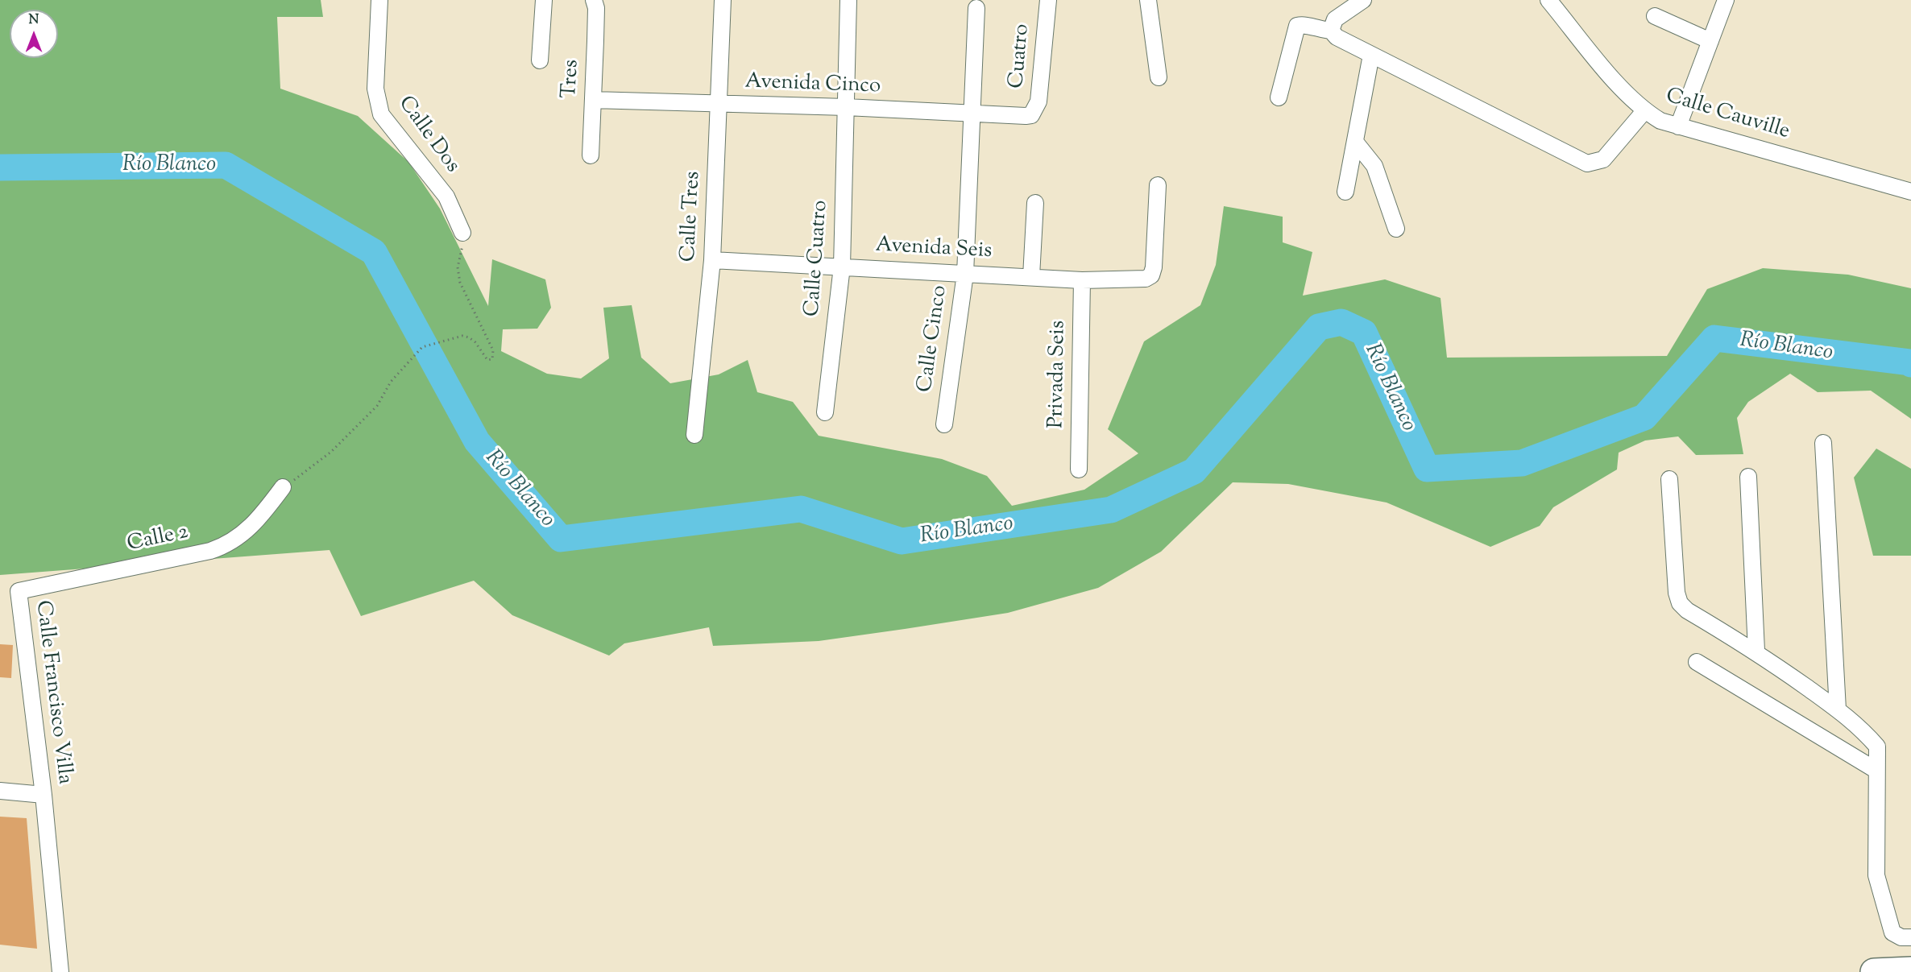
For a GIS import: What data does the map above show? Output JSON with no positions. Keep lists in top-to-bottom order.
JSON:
{
  "streets": {
    "street": [
      "Cuatro",
      "Tres",
      "Avenida Cinco",
      "Calle Cauville",
      "Calle Dos",
      "Calle Tres",
      "Avenida Seis",
      "Calle Cuatro",
      "Calle Cinco",
      "Privada Seis",
      "Calle 2",
      "Calle Francisco Villa"
    ]
  },
  "crossings": [
    ["Cuatro", "Avenida Cinco"],
    ["Tres", "Avenida Cinco"],
    ["Avenida Cinco", "Calle Tres"],
    ["Avenida Cinco", "Calle Cuatro"],
    ["Avenida Cinco", "Calle Cinco"],
    ["Calle Tres", "Avenida Seis"],
    ["Avenida Seis", "Calle Cuatro"],
    ["Avenida Seis", "Calle Cinco"],
    ["Avenida Seis", "Privada Seis"],
    ["Calle 2", "Calle Francisco Villa"]
  ],
  "water": ["Río Blanco"],
  "north": "top"
}
